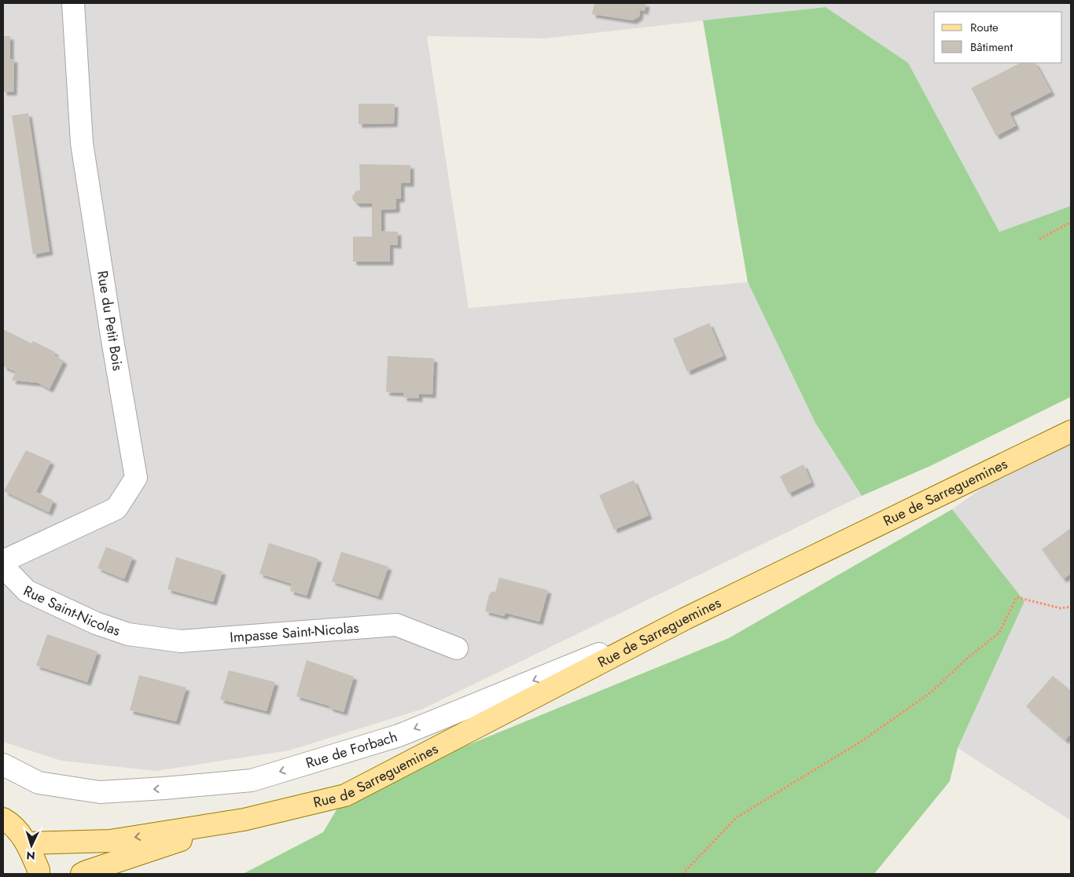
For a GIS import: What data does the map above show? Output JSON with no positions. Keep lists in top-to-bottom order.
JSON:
{
  "streets": {
    "main road": ["Rue de Sarreguemines"],
    "street": [
      "Rue du Petit Bois",
      "Rue Saint-Nicolas",
      "Impasse Saint-Nicolas",
      "Rue de Forbach"
    ]
  },
  "crossings": [
    ["Rue de Sarreguemines", "Rue de Forbach"],
    ["Rue Saint-Nicolas", "Impasse Saint-Nicolas"]
  ],
  "one_way": ["Rue de Forbach"],
  "legend": ["Route", "Bâtiment"],
  "north": "bottom"
}
